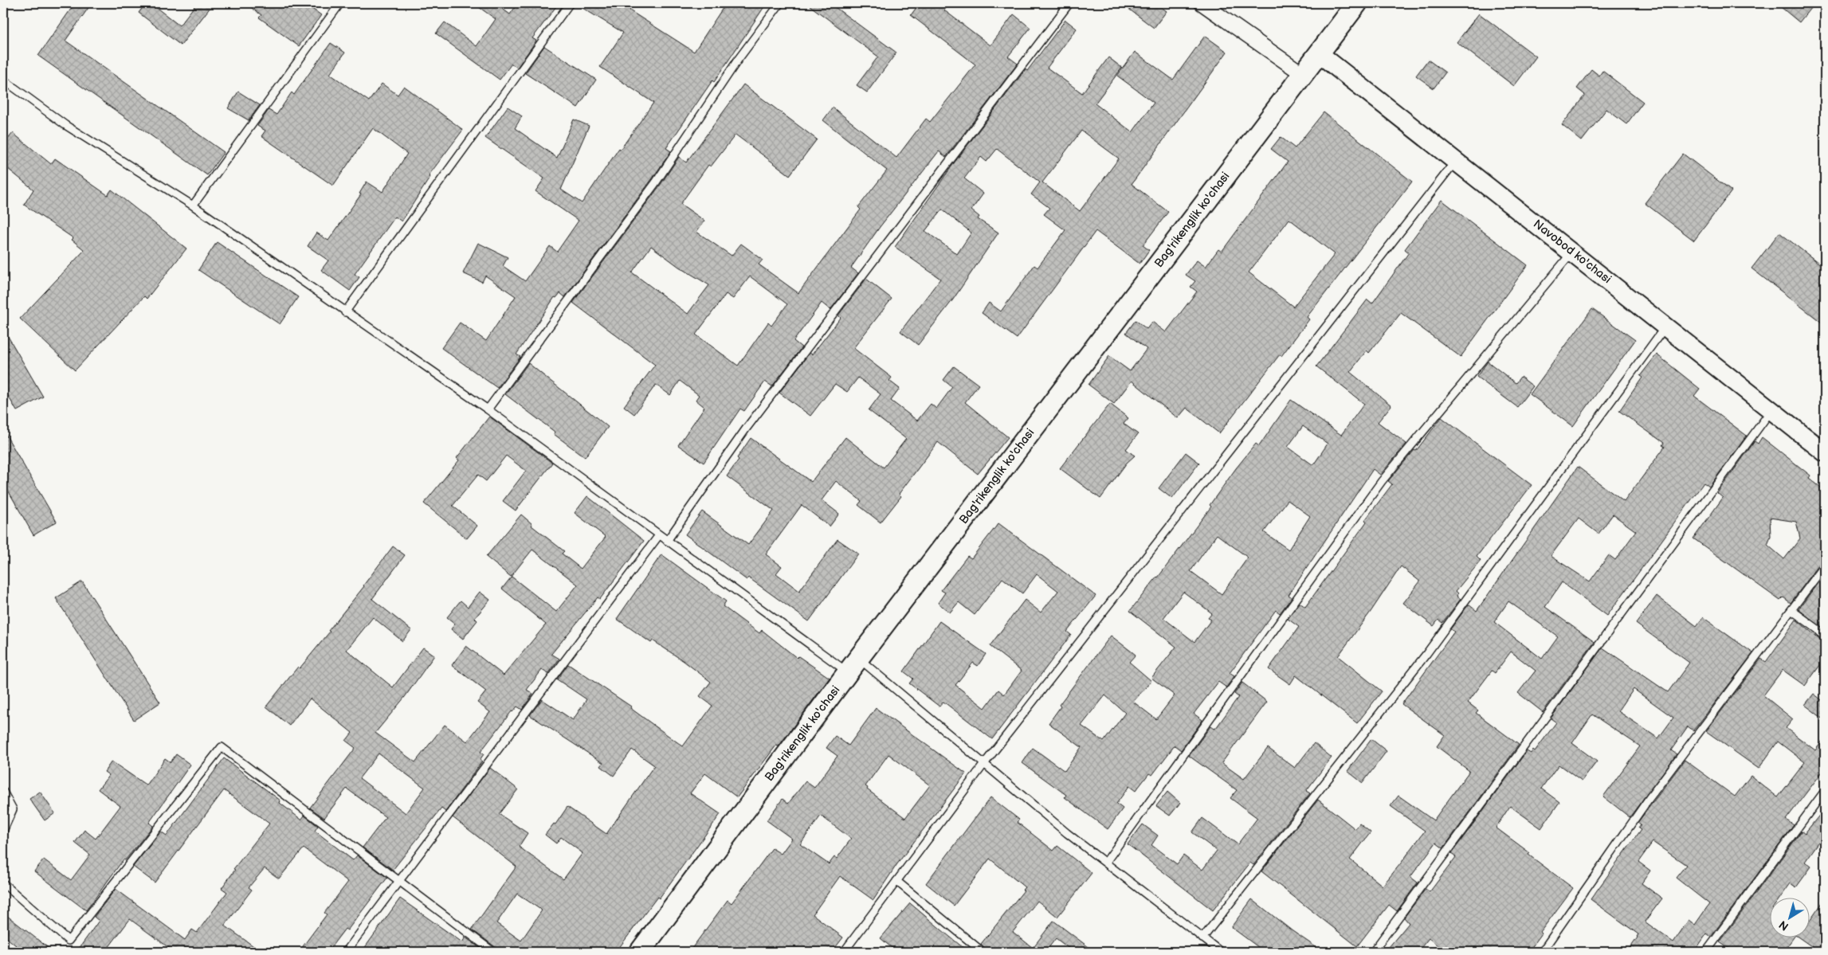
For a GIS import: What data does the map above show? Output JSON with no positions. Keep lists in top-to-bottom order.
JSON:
{
  "streets": {
    "main road": ["Bag'rikenglik ko'chasi"],
    "street": ["Navobod ko'chasi"]
  },
  "crossings": [
    ["Bag'rikenglik ko'chasi", "Navobod ko'chasi"]
  ],
  "north": "bottom left"
}
